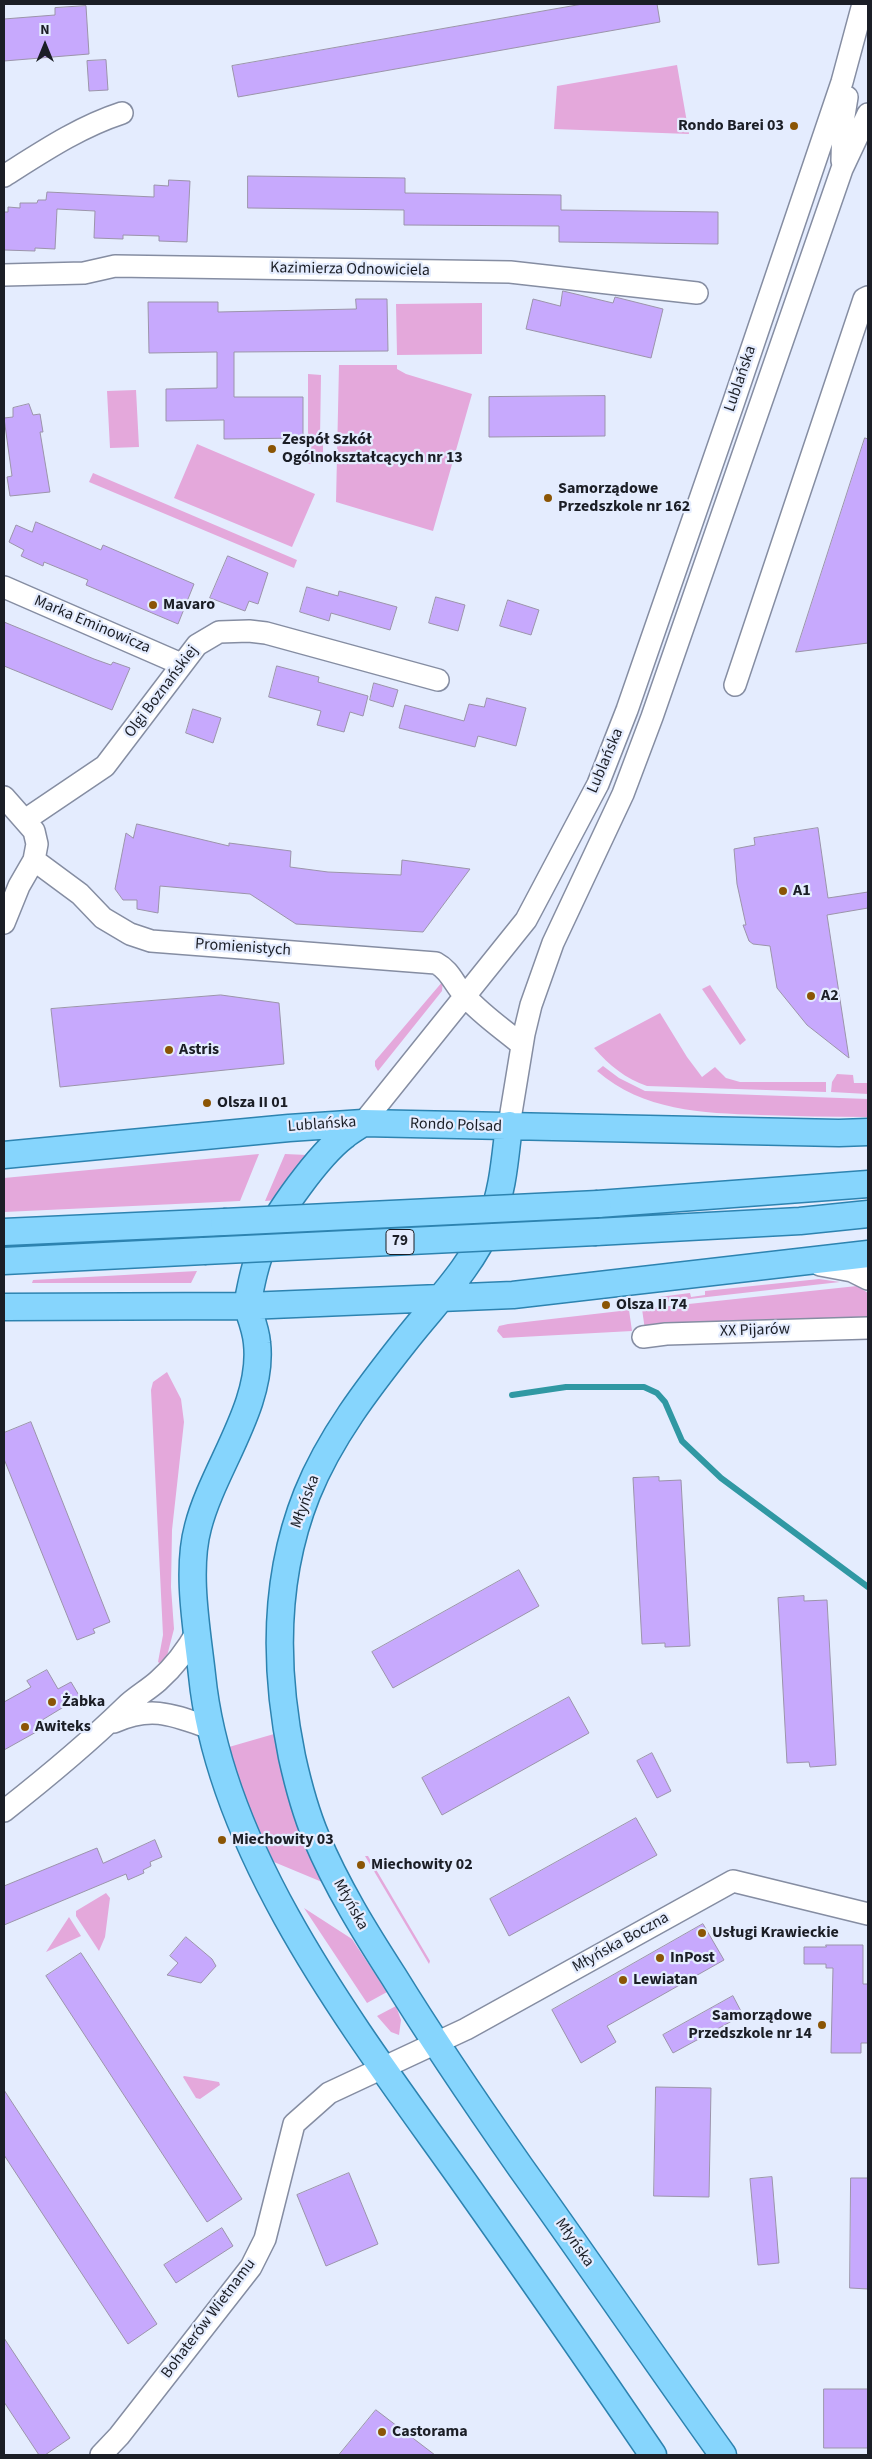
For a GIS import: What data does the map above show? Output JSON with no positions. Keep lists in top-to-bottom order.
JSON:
{
  "streets": {
    "main road": [
      "Lublańska",
      "Rondo Polsad",
      "79",
      "Młyńska"
    ],
    "street": [
      "Kazimierza Odnowiciela",
      "Marka Eminowicza",
      "Olgi Boznańskiej",
      "Promienistych",
      "XX Pijarów",
      "Młyńska Boczna",
      "Bohaterów Wietnamu"
    ]
  },
  "crossings": [
    ["Lublańska", "Promienistych"],
    ["Lublańska", "Rondo Polsad"],
    ["Marka Eminowicza", "Olgi Boznańskiej"],
    ["Rondo Polsad", "Młyńska"],
    ["Młyńska", "Młyńska Boczna"],
    ["Młyńska Boczna", "Bohaterów Wietnamu"]
  ],
  "places": [
    "Rondo Barei 03",
    "Zespół Szkół Ogólnokształcących nr 13",
    "Samorządowe Przedszkole nr 162",
    "Mavaro",
    "A1",
    "A2",
    "Astris",
    "Olsza II 01",
    "Olsza II 74",
    "Żabka",
    "Awiteks",
    "Miechowity 03",
    "Miechowity 02",
    "Usługi Krawieckie",
    "InPost",
    "Lewiatan",
    "Samorządowe Przedszkole nr 14",
    "Castorama"
  ],
  "north": "top"
}
